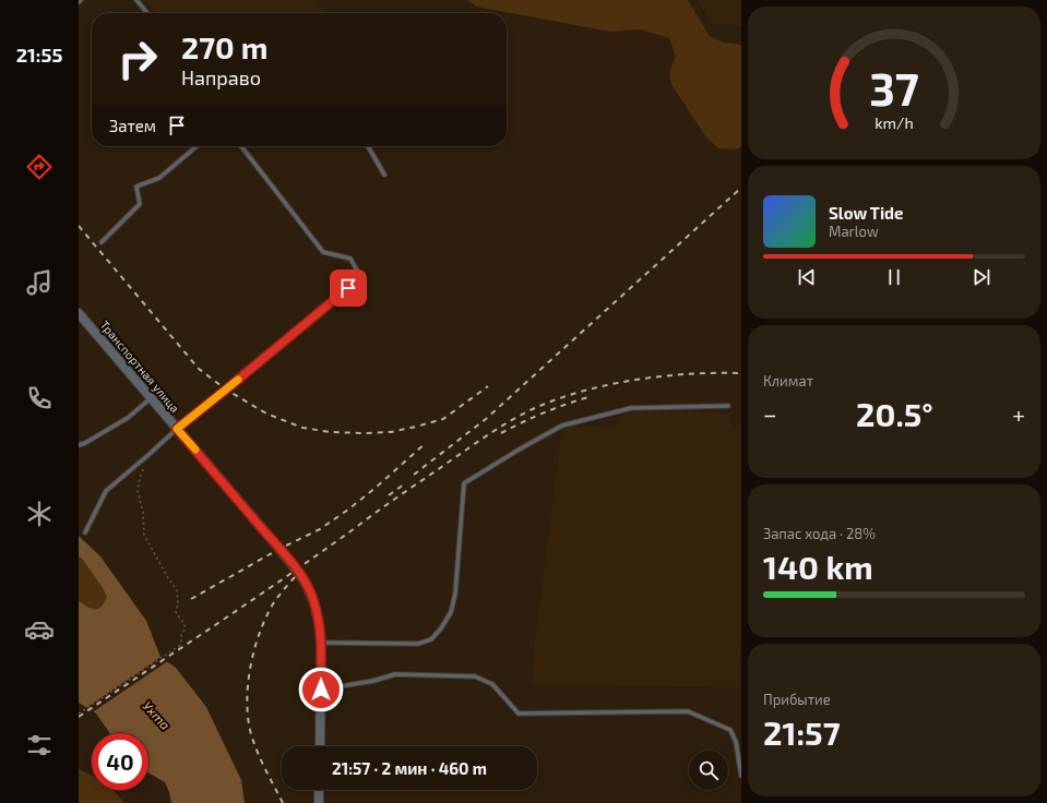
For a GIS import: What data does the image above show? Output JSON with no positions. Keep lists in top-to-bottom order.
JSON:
{
  "streets": {
    "street": ["Транспортная улица"]
  },
  "water": ["Ухта"],
  "page": {
    "tabs": "21:55",
    "turn": ["270 m", "Направо"],
    "then": "Затем",
    "song": ["Slow Tide", "Marlow"],
    "tile": [
      "Климат",
      ["Запас хода · 28%", "140 km"],
      ["Прибытие", "21:57"]
    ],
    "heat": ["−", "20.5°", "+"],
    "limit": "40",
    "trip": "21:57 · 2 мин · 460 m",
    "gauge": ["37", "km/h"]
  }
}
